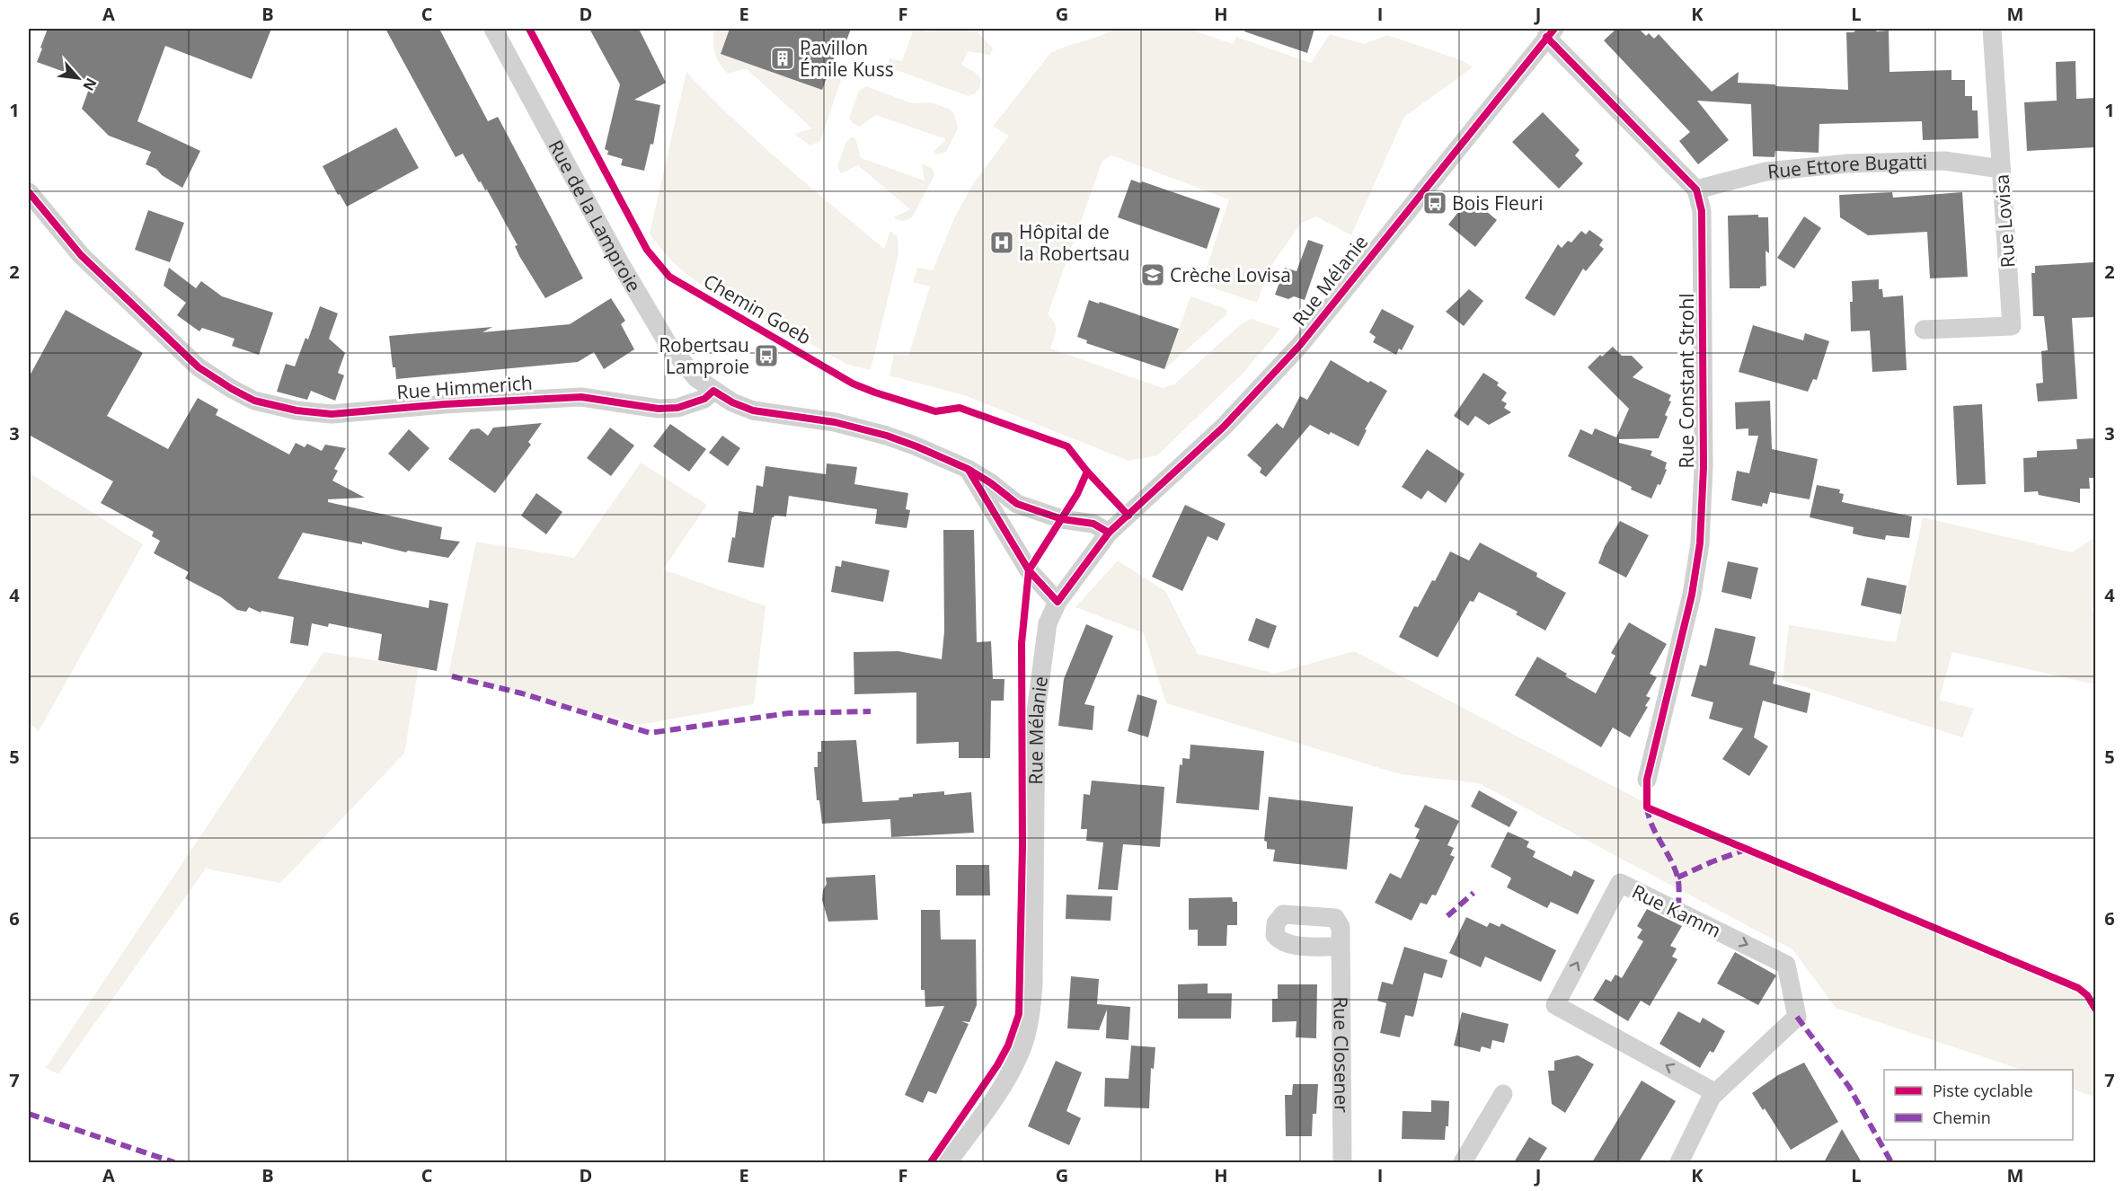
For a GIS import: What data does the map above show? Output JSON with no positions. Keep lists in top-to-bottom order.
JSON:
{
  "streets": {
    "street": [
      "Rue Ettore Bugatti",
      "Rue de la Lamproie",
      "Rue Lovisa",
      "Rue Mélanie",
      "Rue Constant Strohl",
      "Rue Himmerich",
      "Rue Kamm",
      "Rue Closener"
    ],
    "cycle path": ["Chemin Goeb"]
  },
  "crossings": [
    ["Rue Ettore Bugatti", "Rue Lovisa"],
    ["Rue Ettore Bugatti", "Rue Constant Strohl"],
    ["Rue de la Lamproie", "Rue Himmerich"]
  ],
  "places": {
    "building": ["Pavillon Émile Kuss"],
    "bus stop": ["Bois Fleuri", "Robertsau Lamproie"],
    "hospital": ["Hôpital de la Robertsau"],
    "school or university": ["Crèche Lovisa"]
  },
  "legend": ["Piste cyclable", "Chemin"],
  "north": "bottom right",
  "grid": {
    "columns": [
      "A",
      "B",
      "C",
      "D",
      "E",
      "F",
      "G",
      "H",
      "I",
      "J",
      "K",
      "L",
      "M"
    ],
    "rows": [
      "1",
      "2",
      "3",
      "4",
      "5",
      "6",
      "7"
    ]
  }
}
